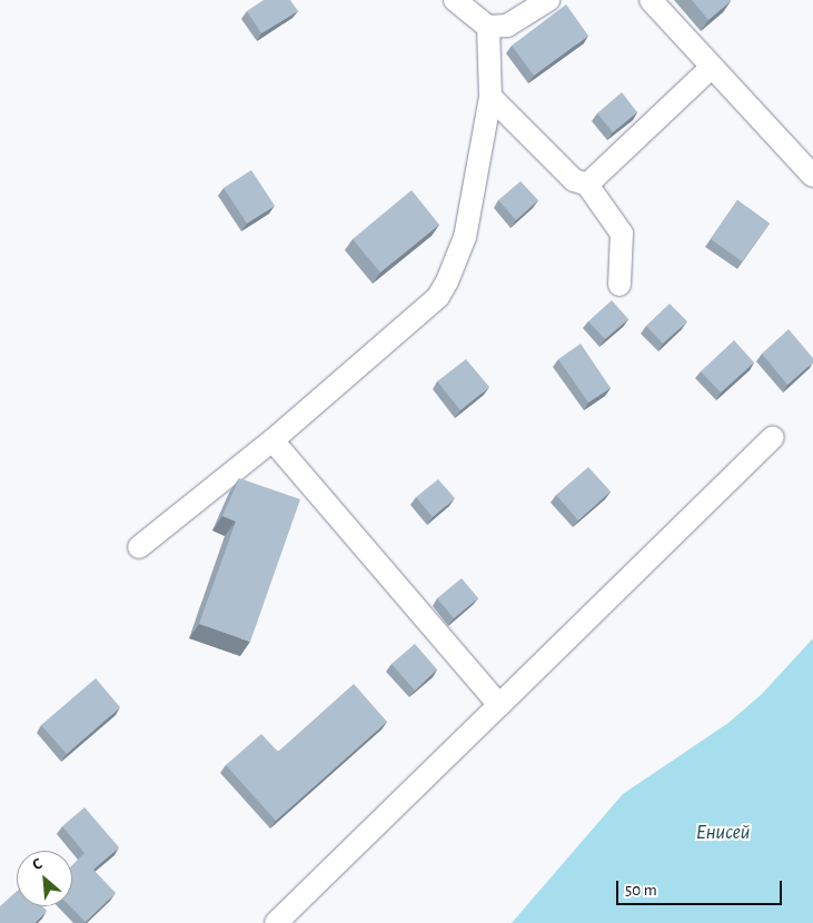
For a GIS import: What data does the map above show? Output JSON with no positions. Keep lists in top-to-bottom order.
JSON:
{
  "water": ["Енисей"],
  "scale_bar": "50 m",
  "north": "top left"
}
